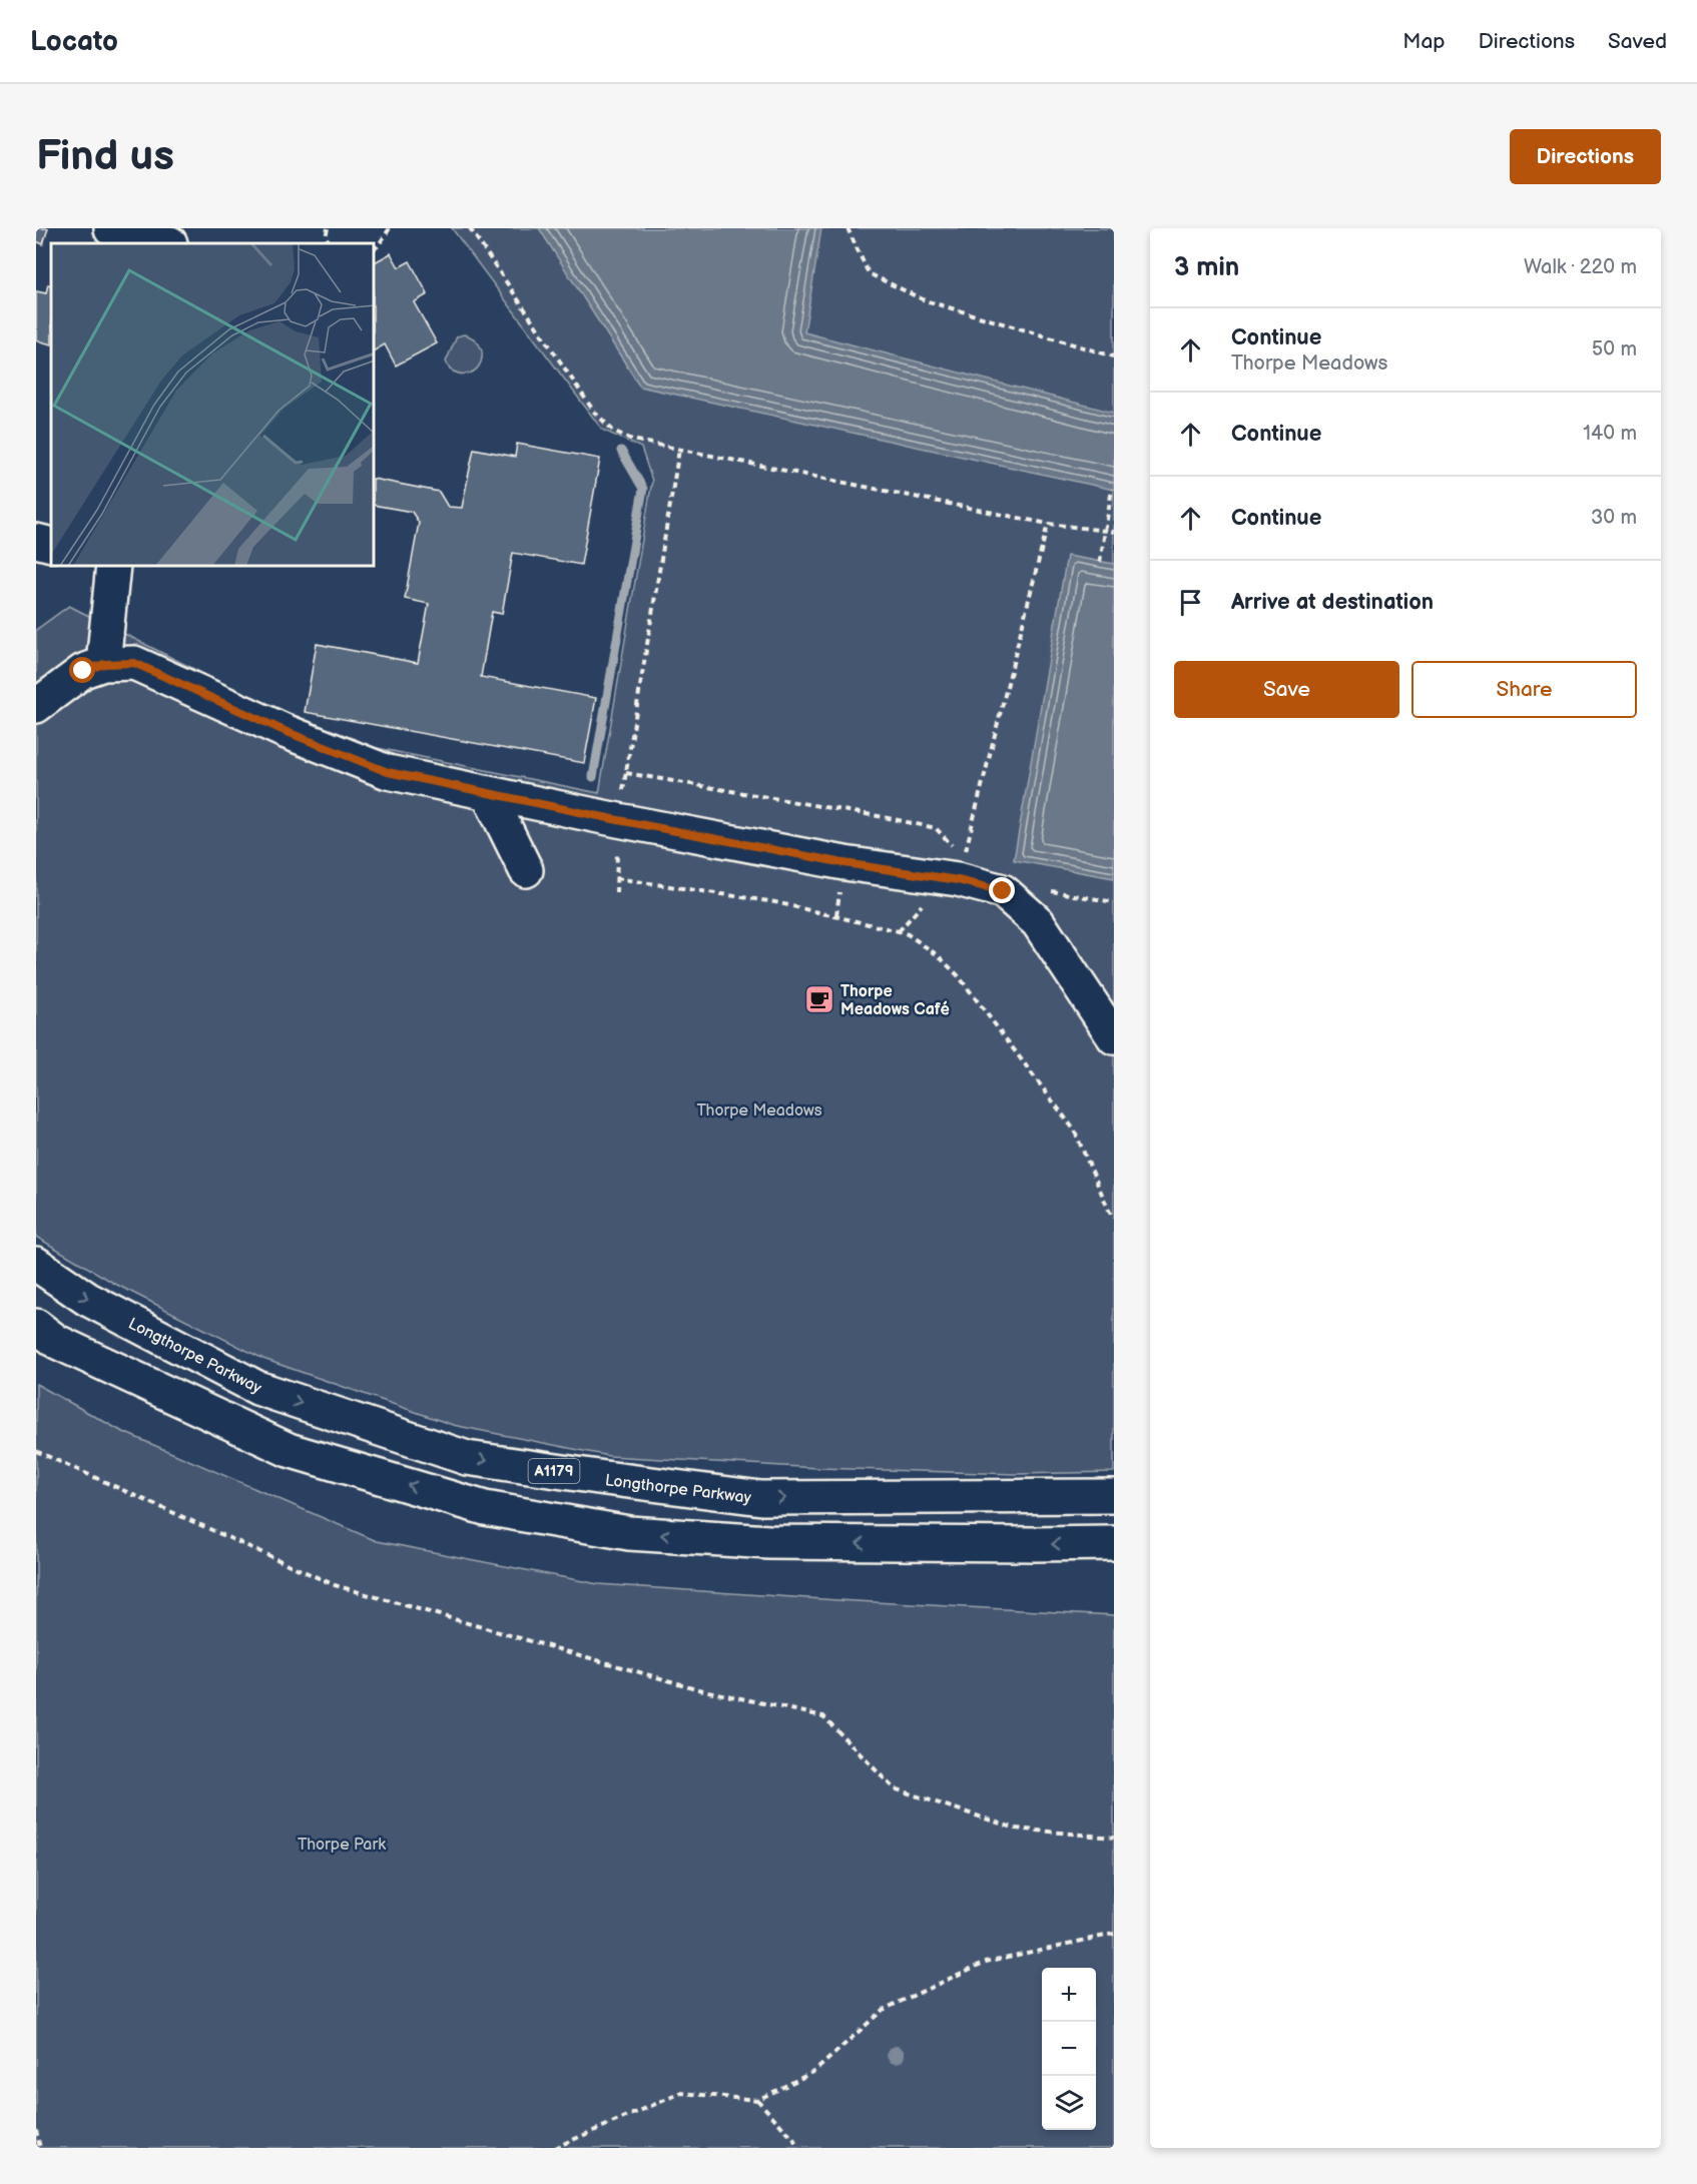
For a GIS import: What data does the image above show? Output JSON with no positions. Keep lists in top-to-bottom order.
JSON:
{
  "streets": {
    "main road": ["Longthorpe Parkway", "A1179"]
  },
  "parks": ["Thorpe Meadows", "Thorpe Park"],
  "places": {
    "cafe": ["Thorpe Meadows Café"]
  },
  "page": {
    "header": "Locato",
    "nav": ["Map", "Directions", "Saved"],
    "buttons": [
      "Directions",
      ["Save", "Share"]
    ],
    "title": "Find us",
    "heading": ["3 min", "Walk · 220 m"],
    "list": [
      ["Continue", "Thorpe Meadows", "50 m"],
      ["Continue", "140 m"],
      ["Continue", "30 m"],
      "Arrive at destination"
    ],
    "map_buttons": ["+", "−"]
  }
}
